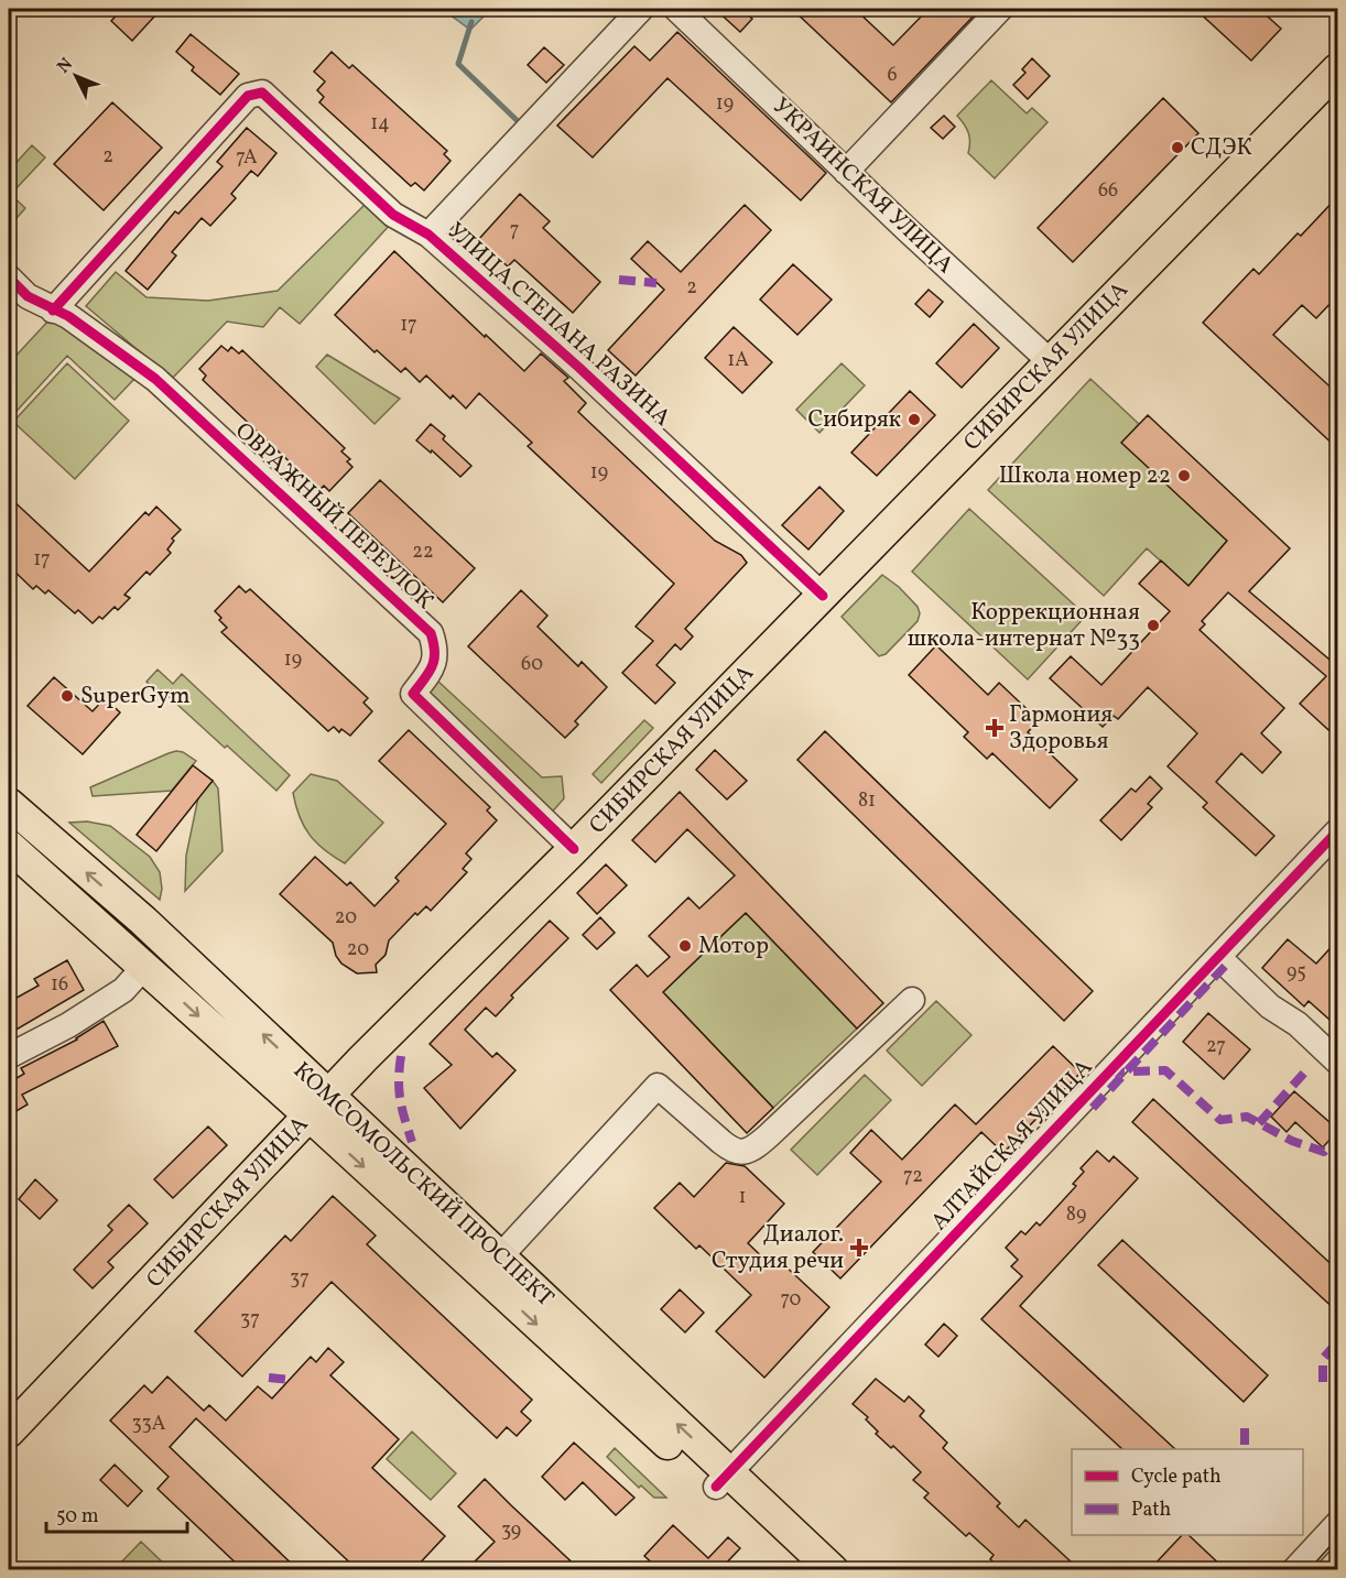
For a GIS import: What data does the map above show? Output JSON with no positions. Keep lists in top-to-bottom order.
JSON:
{
  "streets": {
    "main road": ["СИБИРСКАЯ УЛИЦА", "КОМСОМОЛЬСКИЙ ПРОСПЕКТ"],
    "street": [
      "УКРАИНСКАЯ УЛИЦА",
      "УЛИЦА СТЕПАНА РАЗИНА",
      "ОВРАЖНЫЙ ПЕРЕУЛОК",
      "АЛТАЙСКАЯ УЛИЦА"
    ]
  },
  "crossings": [
    ["УКРАИНСКАЯ УЛИЦА", "СИБИРСКАЯ УЛИЦА"],
    ["УЛИЦА СТЕПАНА РАЗИНА", "СИБИРСКАЯ УЛИЦА"],
    ["УЛИЦА СТЕПАНА РАЗИНА", "ОВРАЖНЫЙ ПЕРЕУЛОК"],
    ["СИБИРСКАЯ УЛИЦА", "ОВРАЖНЫЙ ПЕРЕУЛОК"],
    ["СИБИРСКАЯ УЛИЦА", "КОМСОМОЛЬСКИЙ ПРОСПЕКТ"],
    ["АЛТАЙСКАЯ УЛИЦА", "КОМСОМОЛЬСКИЙ ПРОСПЕКТ"]
  ],
  "places": {
    "other": [
      "СДЭК",
      "Сибиряк",
      "Школа номер 22",
      "Коррекционная школа-интернат №33",
      "SuperGym",
      "Мотор"
    ],
    "health": ["Гармония Здоровья", "Диалог. Студия речи"]
  },
  "house_numbers": [
    "6",
    "19",
    "14",
    "2",
    "7А",
    "66",
    "7",
    "2",
    "17",
    "1А",
    "19",
    "22",
    "17",
    "19",
    "60",
    "81",
    "20",
    "20",
    "95",
    "16",
    "27",
    "72",
    "1",
    "89",
    "37",
    "70",
    "37",
    "33А",
    "39"
  ],
  "legend": ["Cycle path", "Path"],
  "scale_bar": "50 m",
  "north": "top left"
}
